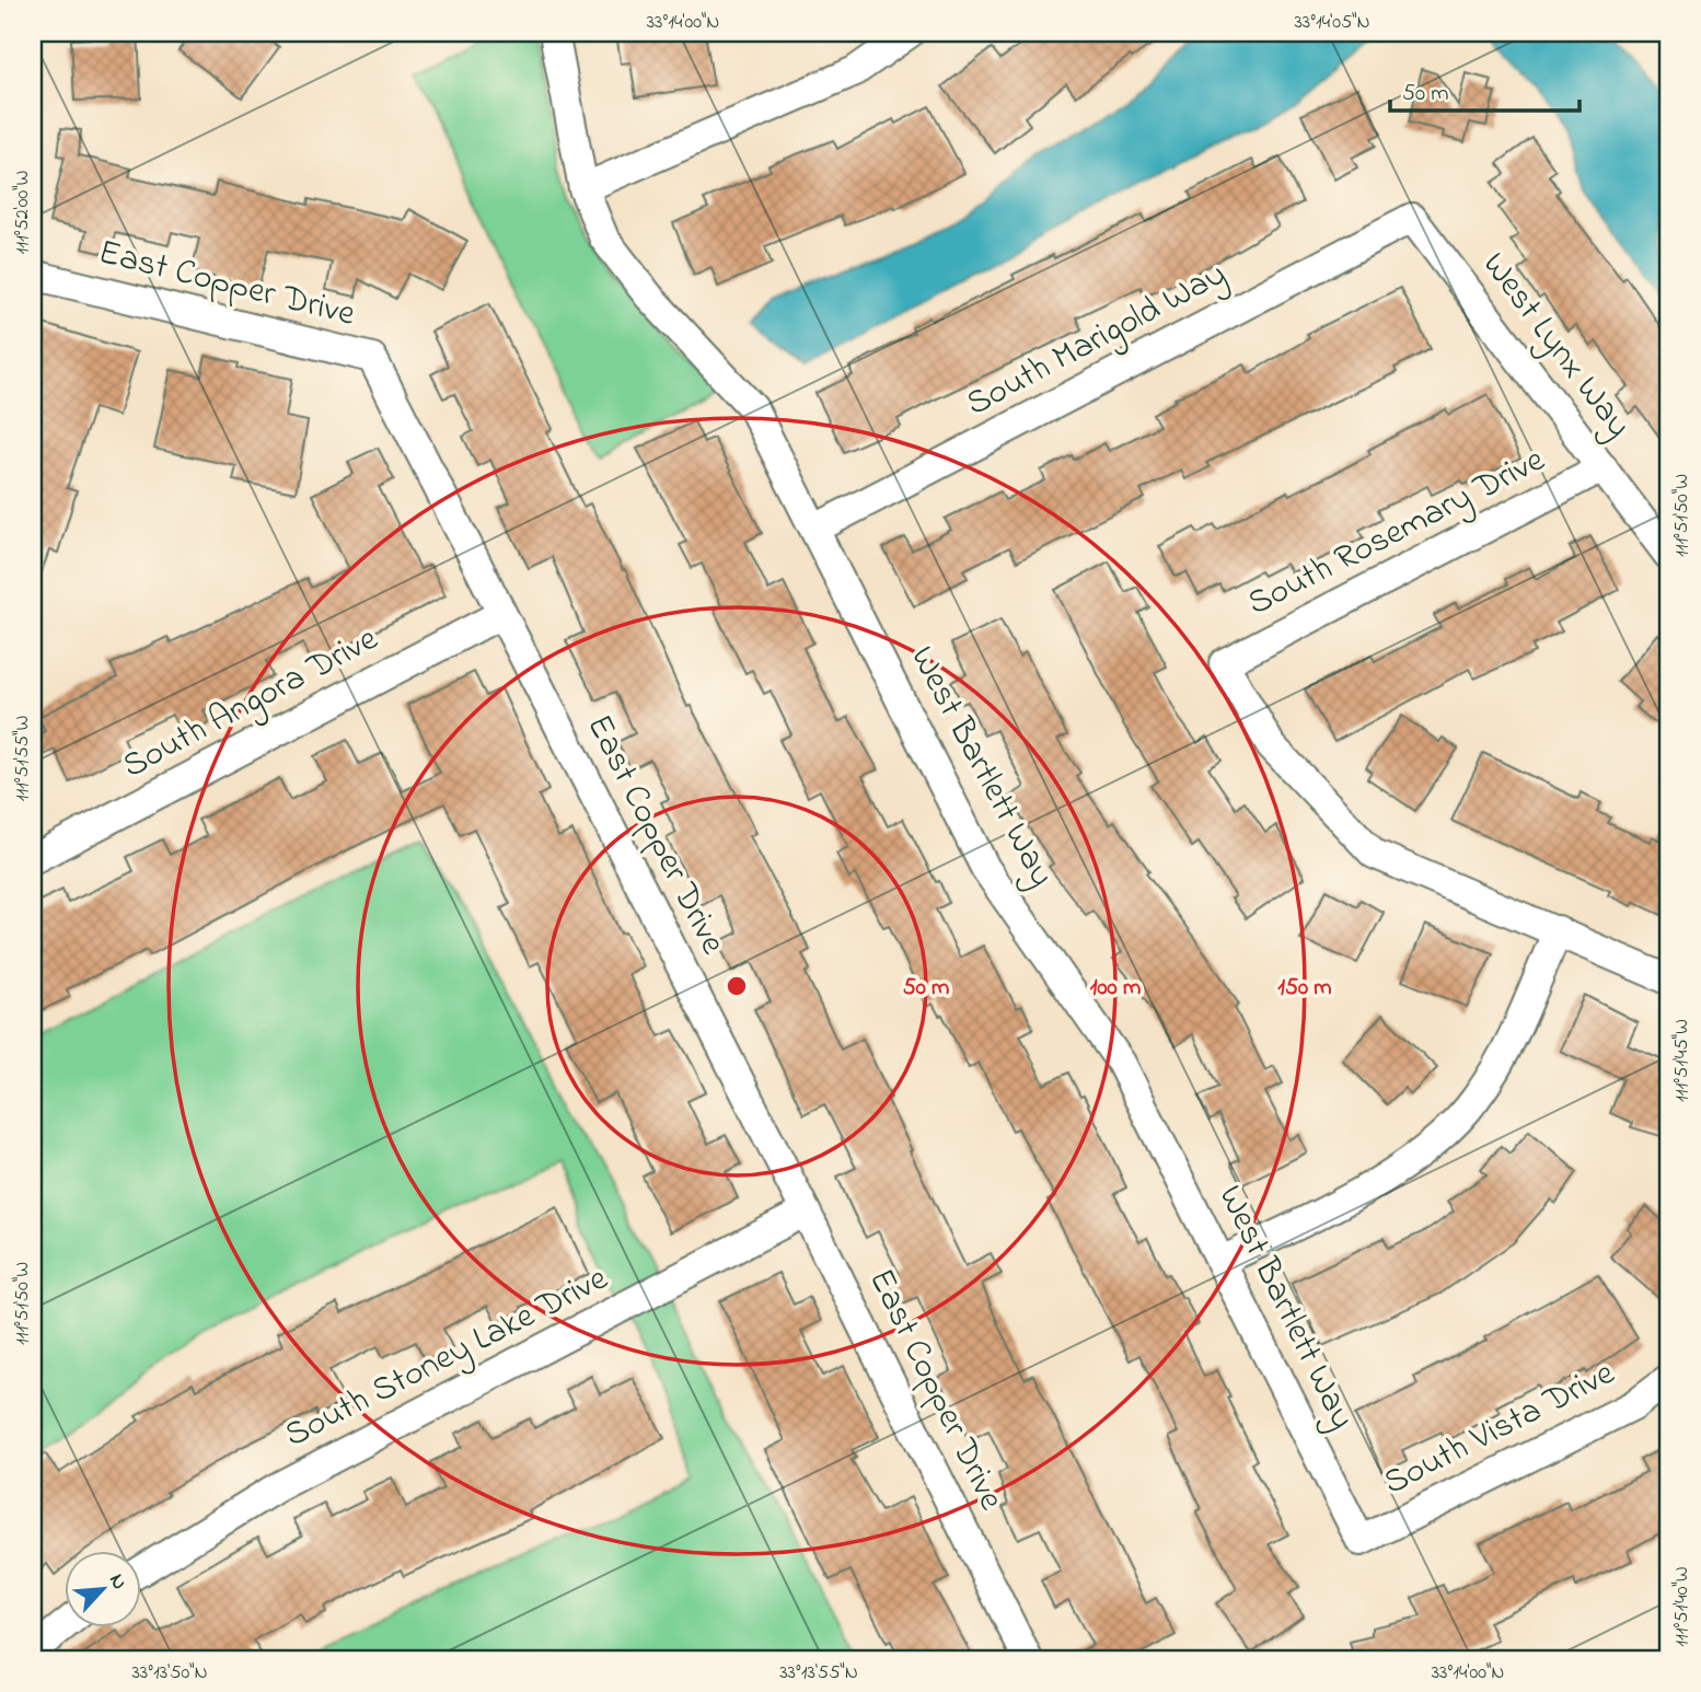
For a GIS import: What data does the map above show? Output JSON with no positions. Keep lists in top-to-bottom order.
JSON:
{
  "streets": {
    "street": [
      "East Copper Drive",
      "South Marigold Way",
      "West Lynx Way",
      "South Rosemary Drive",
      "South Angora Drive",
      "West Bartlett Way",
      "South Stoney Lake Drive",
      "South Vista Drive"
    ]
  },
  "crossings": [
    ["East Copper Drive", "South Angora Drive"],
    ["East Copper Drive", "South Stoney Lake Drive"],
    ["South Marigold Way", "West Lynx Way"],
    ["South Marigold Way", "West Bartlett Way"],
    ["West Lynx Way", "South Rosemary Drive"],
    ["West Bartlett Way", "South Vista Drive"]
  ],
  "scale_bar": "50 m",
  "north": "top right",
  "coordinates": [
    "33°14'00\"N",
    "33°14'05\"N",
    "111°52'00\"W",
    "111°51'50\"W",
    "111°51'55\"W",
    "111°51'45\"W",
    "111°51'40\"W",
    "33°13'50\"N",
    "33°13'55\"N"
  ],
  "rings": ["50 m", "100 m", "150 m"]
}
